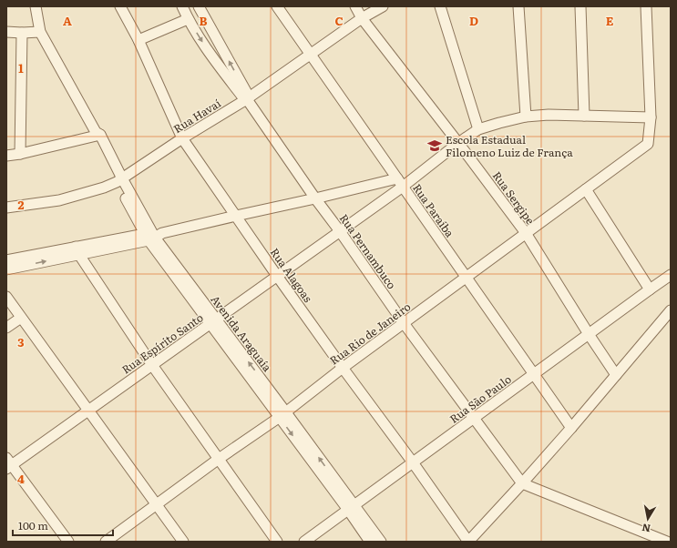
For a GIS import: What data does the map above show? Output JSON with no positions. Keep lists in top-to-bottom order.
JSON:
{
  "streets": {
    "street": [
      "Rua Havaí",
      "Rua Sergipe",
      "Rua Paraíba",
      "Rua Pernambuco",
      "Rua Alagoas",
      "Avenida Araguaía",
      "Rua Rio de Janeiro",
      "Rua Espírito Santo",
      "Rua São Paulo"
    ]
  },
  "crossings": [
    ["Rua Havaí", "Rua Sergipe"],
    ["Rua Havaí", "Rua Paraíba"],
    ["Rua Havaí", "Rua Pernambuco"],
    ["Rua Havaí", "Rua Alagoas"],
    ["Rua Havaí", "Avenida Araguaía"],
    ["Rua Sergipe", "Rua Rio de Janeiro"],
    ["Rua Sergipe", "Rua Espírito Santo"],
    ["Rua Sergipe", "Rua São Paulo"],
    ["Rua Paraíba", "Rua Rio de Janeiro"],
    ["Rua Paraíba", "Rua Espírito Santo"],
    ["Rua Paraíba", "Rua São Paulo"],
    ["Rua Pernambuco", "Rua Rio de Janeiro"],
    ["Rua Pernambuco", "Rua Espírito Santo"],
    ["Rua Pernambuco", "Rua São Paulo"],
    ["Rua Alagoas", "Rua Rio de Janeiro"],
    ["Rua Alagoas", "Rua Espírito Santo"],
    ["Rua Alagoas", "Rua São Paulo"],
    ["Avenida Araguaía", "Rua Rio de Janeiro"],
    ["Avenida Araguaía", "Rua Espírito Santo"],
    ["Avenida Araguaía", "Rua São Paulo"],
    ["Rua Rio de Janeiro", "Rua Espírito Santo"]
  ],
  "places": {
    "school or university": ["Escola Estadual Filomeno Luiz de França"]
  },
  "scale_bar": "100 m",
  "north": "bottom",
  "grid": {
    "columns": [
      "A",
      "B",
      "C",
      "D",
      "E"
    ],
    "rows": [
      "1",
      "2",
      "3",
      "4"
    ]
  }
}
